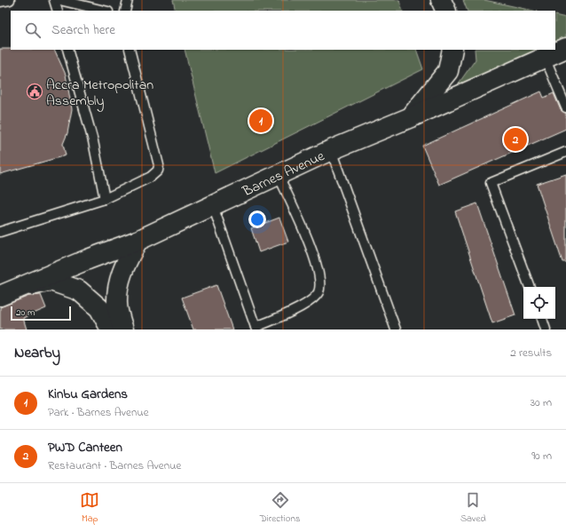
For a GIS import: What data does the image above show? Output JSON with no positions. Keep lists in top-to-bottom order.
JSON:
{
  "streets": {
    "main road": ["Barnes Avenue"]
  },
  "places": {
    "public building": ["Accra Metropolitan Assembly"]
  },
  "scale_bar": "20 m",
  "page": {
    "search": "Search here",
    "pins": ["1", "2"],
    "scale": "20 m",
    "heading": ["Nearby", "2 results"],
    "list": [
      {
        "mark": "1",
        "name": "Kinbu Gardens",
        "note": "Park · Barnes Avenue",
        "value": "30 m"
      },
      {
        "mark": "2",
        "name": "PWD Canteen",
        "note": "Restaurant · Barnes Avenue",
        "value": "90 m"
      }
    ],
    "nav": ["Map", "Directions", "Saved"]
  }
}
